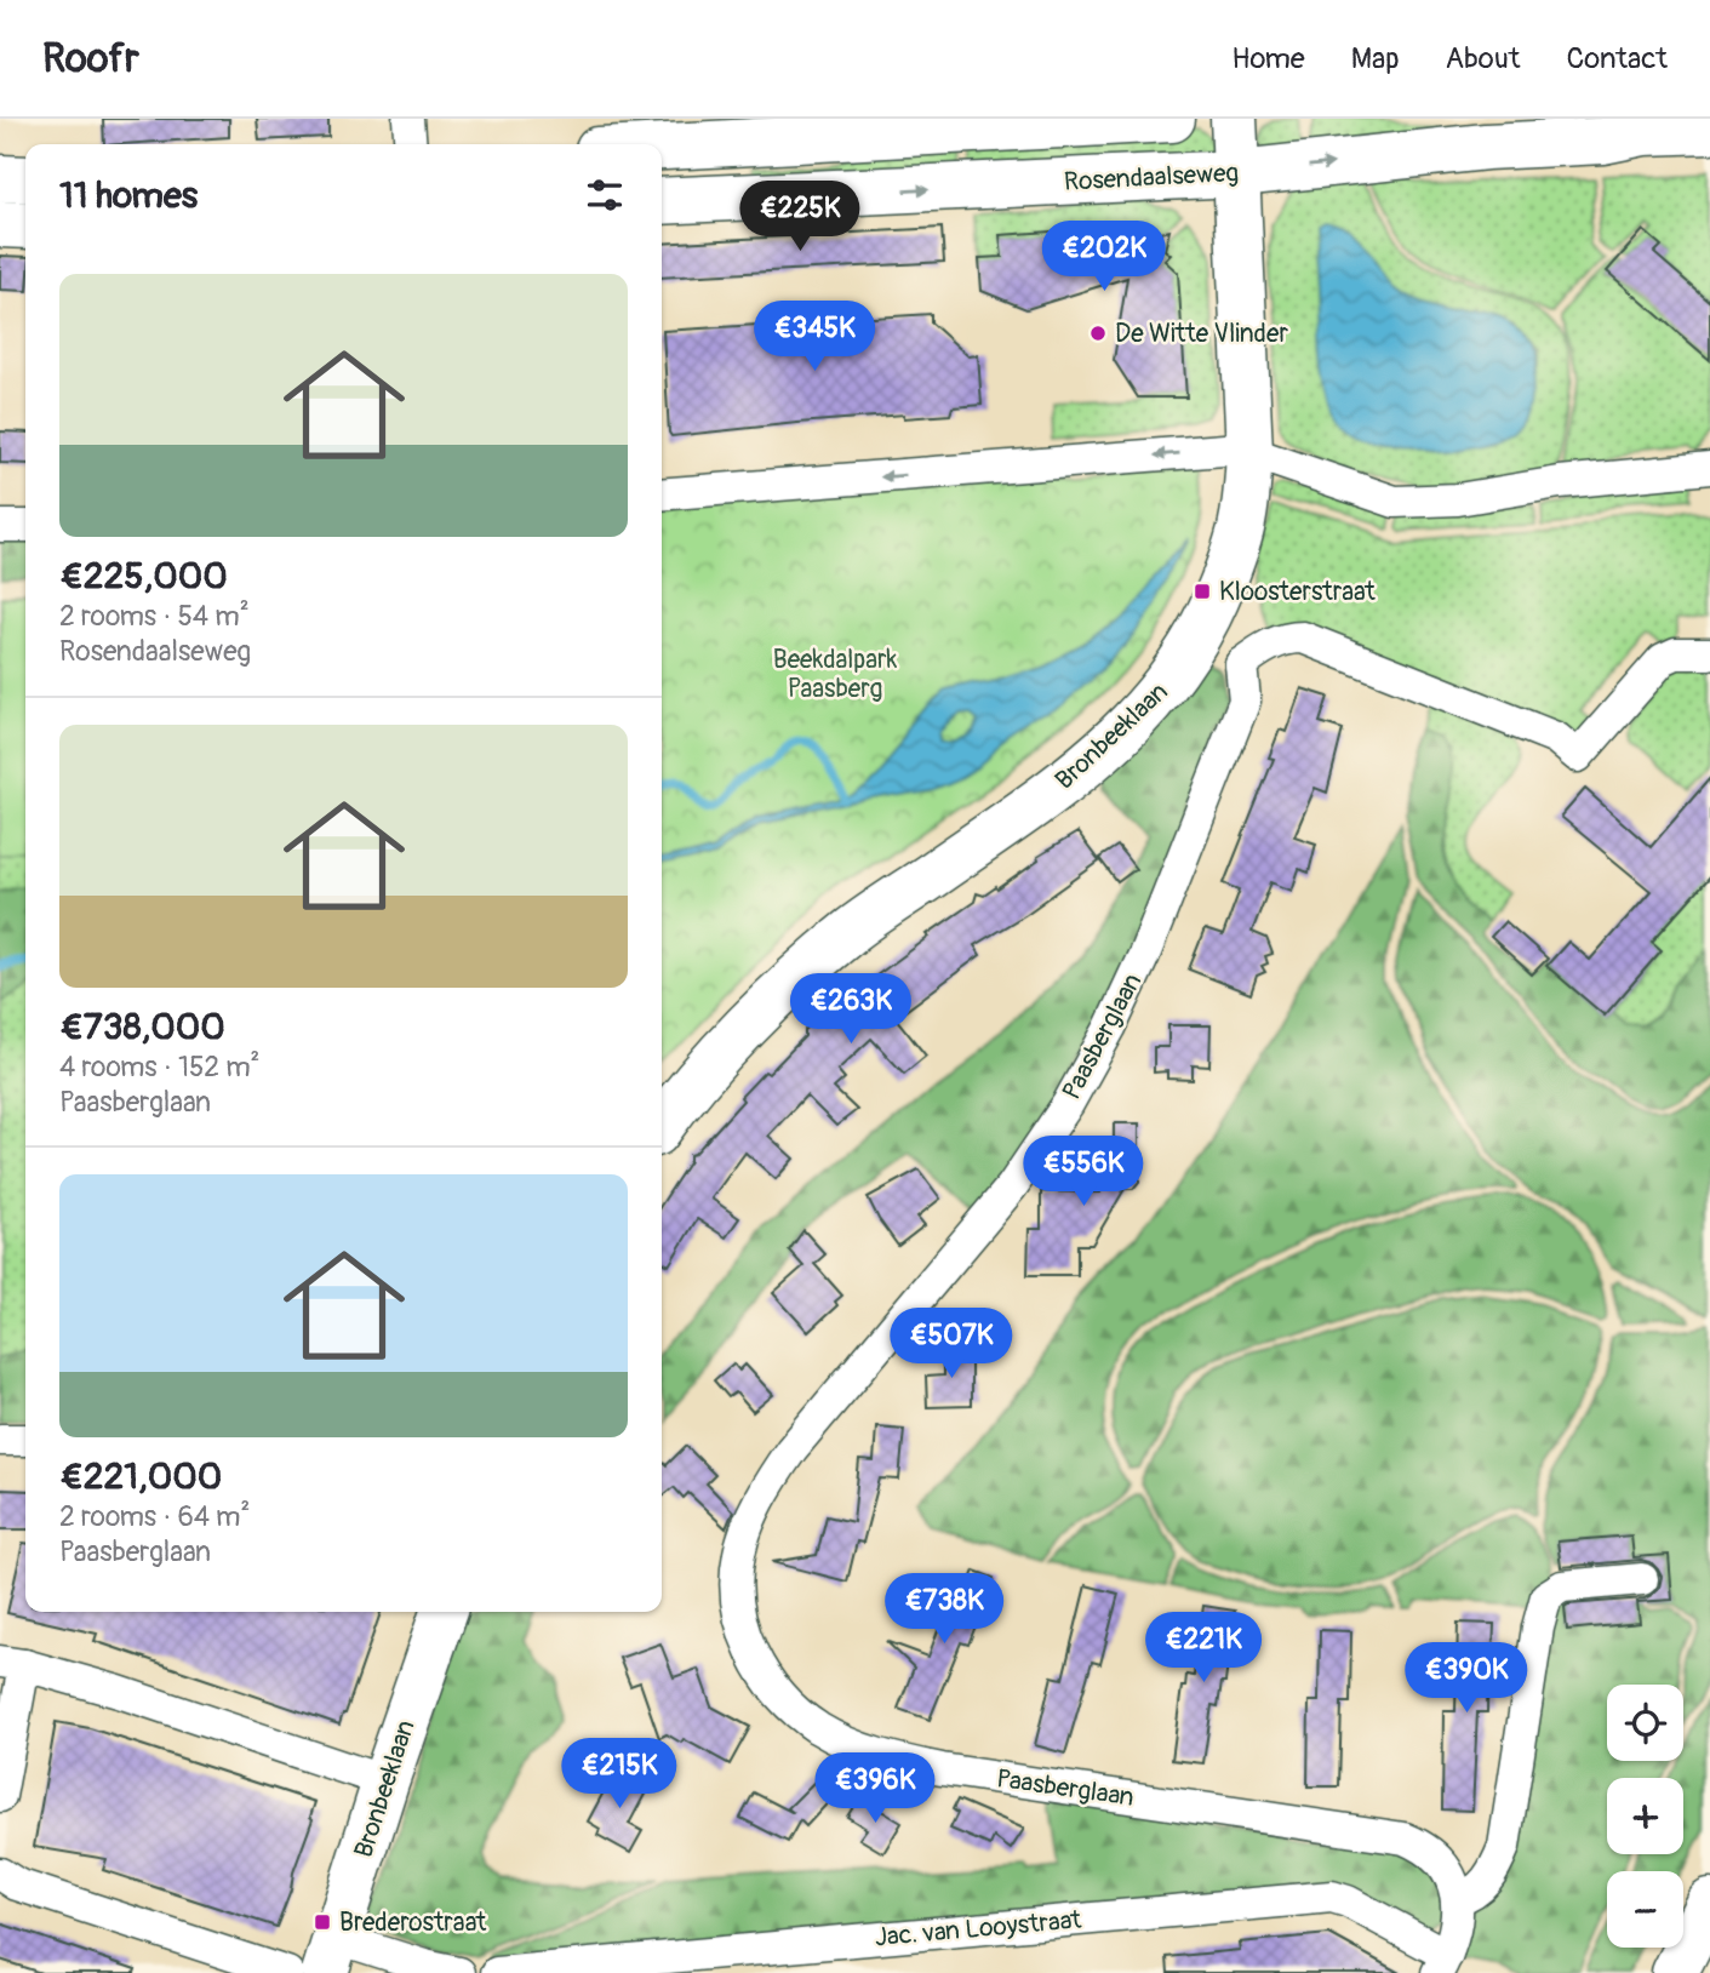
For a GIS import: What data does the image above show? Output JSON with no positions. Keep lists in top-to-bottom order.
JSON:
{
  "streets": {
    "main road": ["Rosendaalseweg", "Bronbeeklaan"],
    "street": ["Paasberglaan", "Jac. van Looystraat"]
  },
  "crossings": [
    ["Rosendaalseweg", "Bronbeeklaan"]
  ],
  "parks": ["Beekdalpark Paasberg"],
  "places": {
    "other": ["De Witte Vlinder"],
    "transit": ["Kloosterstraat", "Brederostraat"]
  },
  "page": {
    "header": "Roofr",
    "nav": [
      "Home",
      "Map",
      "About",
      "Contact"
    ],
    "heading": "11 homes",
    "price": [
      "€225K",
      "€202K",
      "€345K",
      "€263K",
      "€556K",
      "€507K",
      "€738K",
      "€221K",
      "€390K",
      "€215K",
      "€396K"
    ],
    "list": [
      {
        "name": "€225,000",
        "note": "2 rooms · 54 m² · Rosendaalseweg"
      },
      {
        "name": "€738,000",
        "note": "4 rooms · 152 m² · Paasberglaan"
      },
      {
        "name": "€221,000",
        "note": "2 rooms · 64 m² · Paasberglaan"
      }
    ],
    "map_buttons": ["+", "−"]
  }
}
